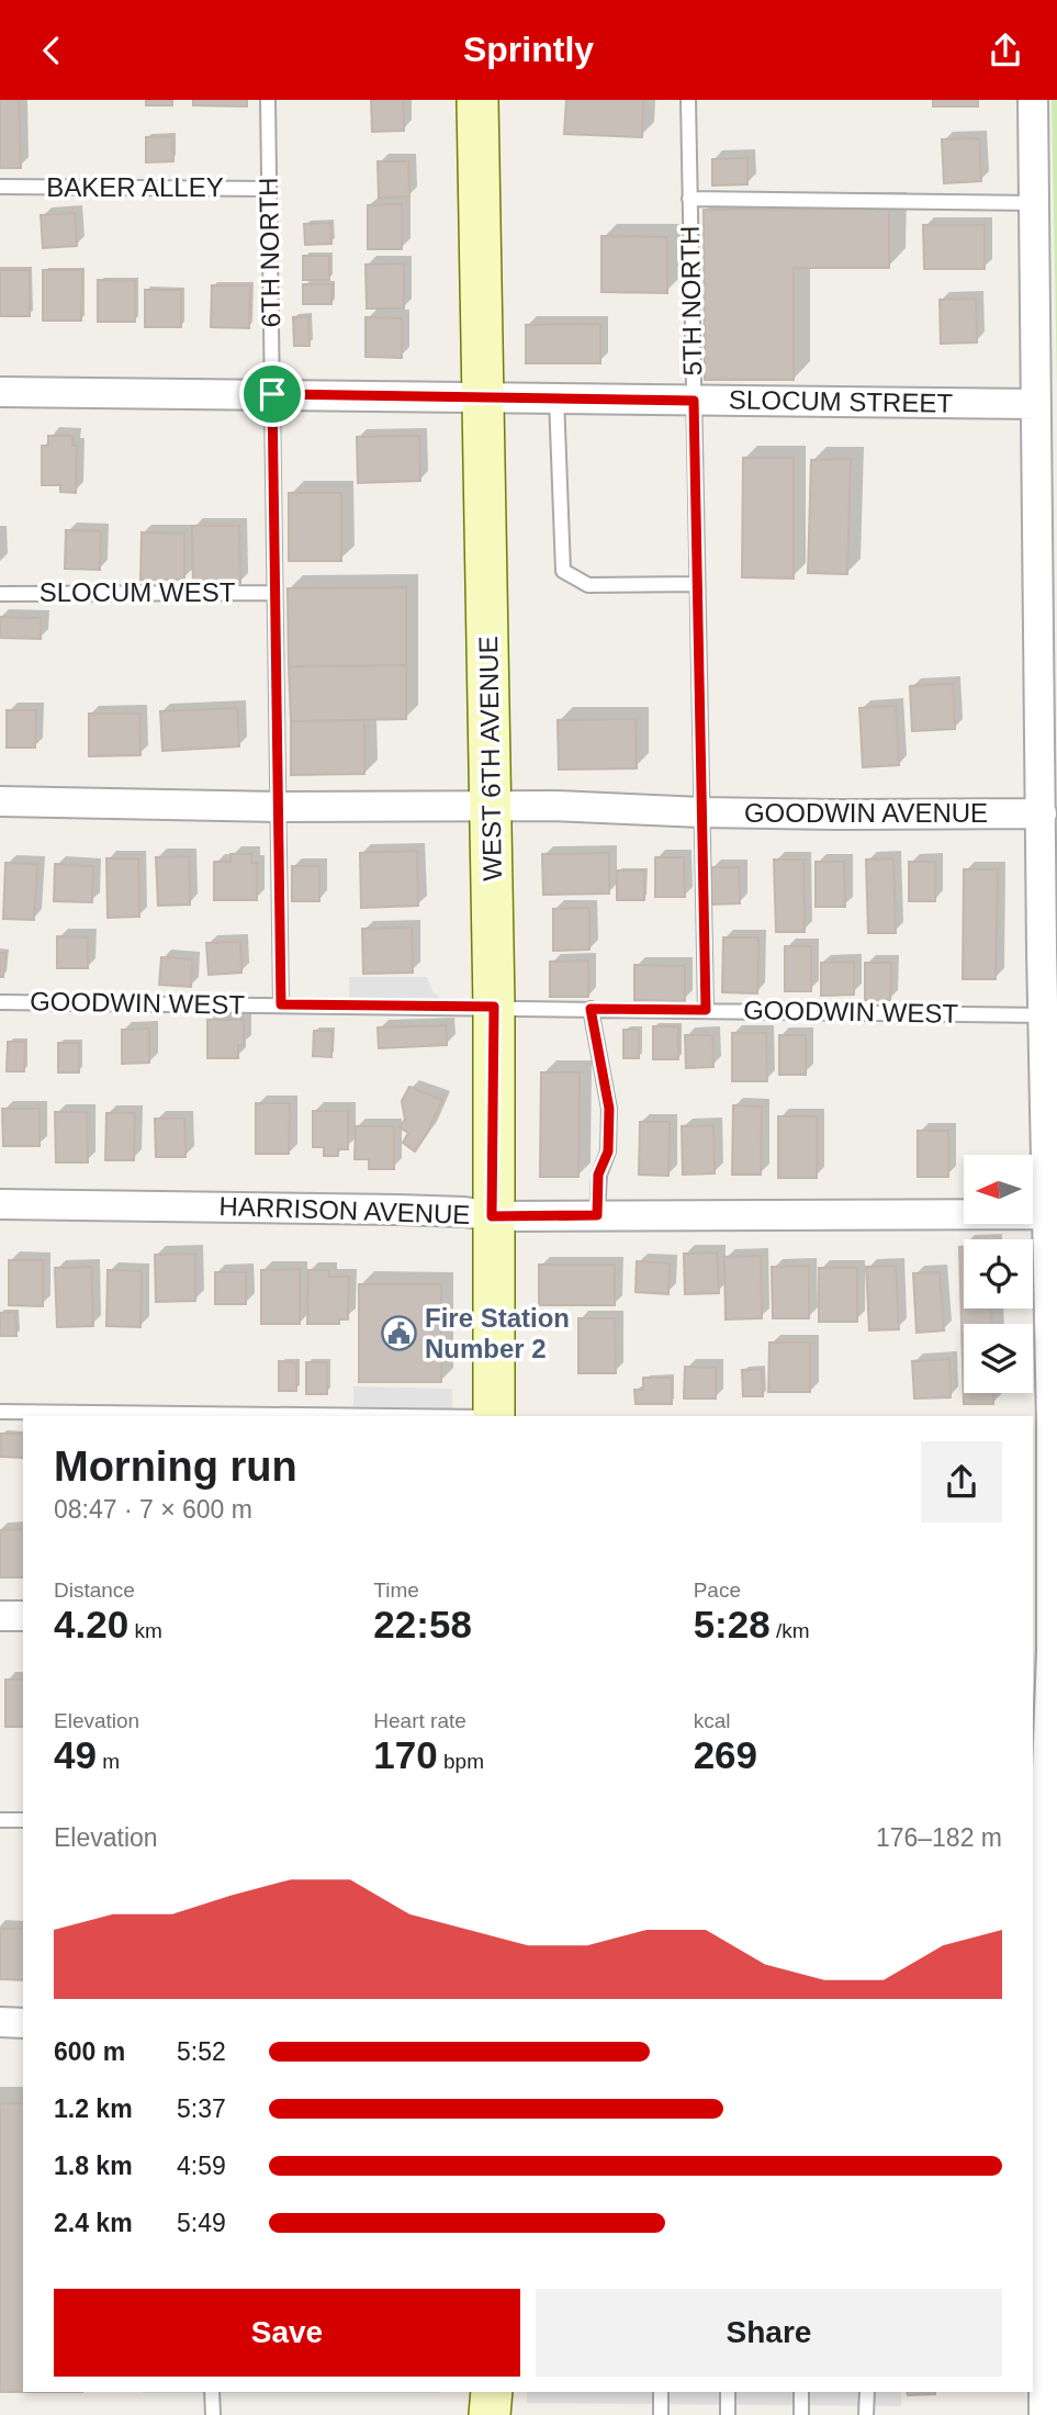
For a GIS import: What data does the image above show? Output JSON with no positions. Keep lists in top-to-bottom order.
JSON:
{
  "streets": {
    "street": [
      "SLOCUM STREET",
      "WEST 6TH AVENUE",
      "GOODWIN AVENUE",
      "HARRISON AVENUE"
    ],
    "lane": [
      "BAKER ALLEY",
      "6TH NORTH",
      "5TH NORTH",
      "SLOCUM WEST",
      "GOODWIN WEST"
    ]
  },
  "crossings": [
    ["BAKER ALLEY", "6TH NORTH"],
    ["6TH NORTH", "SLOCUM STREET"],
    ["6TH NORTH", "SLOCUM WEST"],
    ["6TH NORTH", "GOODWIN AVENUE"],
    ["6TH NORTH", "GOODWIN WEST"],
    ["5TH NORTH", "SLOCUM STREET"],
    ["5TH NORTH", "GOODWIN AVENUE"],
    ["5TH NORTH", "GOODWIN WEST"],
    ["SLOCUM STREET", "WEST 6TH AVENUE"],
    ["WEST 6TH AVENUE", "GOODWIN AVENUE"],
    ["WEST 6TH AVENUE", "GOODWIN WEST"],
    ["WEST 6TH AVENUE", "HARRISON AVENUE"]
  ],
  "places": {
    "public building": ["Fire Station Number 2"]
  },
  "north": "left",
  "page": {
    "header": "Sprintly",
    "heading": ["Morning run", "08:47 · 7 × 600 m"],
    "stats": [
      ["Distance", "4.20 km"],
      ["Time", "22:58"],
      ["Pace", "5:28 /km"],
      ["Elevation", "49 m"],
      ["Heart rate", "170 bpm"],
      ["kcal", "269"]
    ],
    "chart": ["Elevation", "176–182 m"],
    "list": [
      {
        "name": "600 m",
        "note": "5:52"
      },
      {
        "name": "1.2 km",
        "note": "5:37"
      },
      {
        "name": "1.8 km",
        "note": "4:59"
      },
      {
        "name": "2.4 km",
        "note": "5:49"
      }
    ],
    "buttons": ["Save", "Share"]
  }
}
